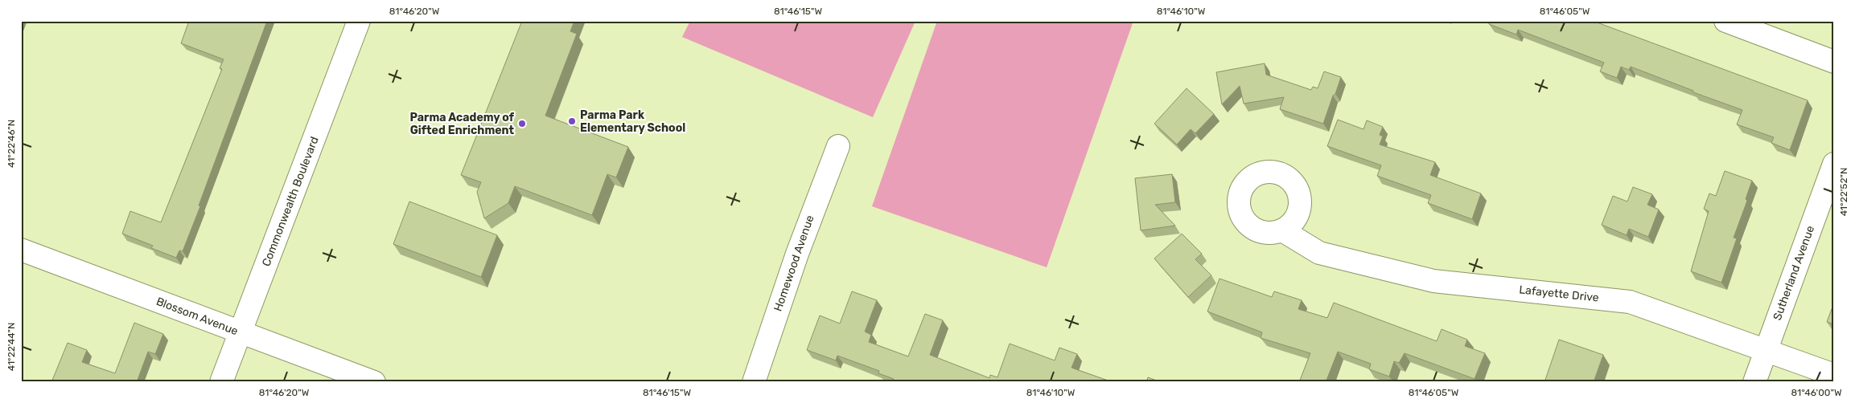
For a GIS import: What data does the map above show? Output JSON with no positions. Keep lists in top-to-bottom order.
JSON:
{
  "streets": {
    "street": [
      "Commonwealth Boulevard",
      "Homewood Avenue",
      "Sutherland Avenue",
      "Lafayette Drive",
      "Blossom Avenue"
    ]
  },
  "crossings": [
    ["Commonwealth Boulevard", "Blossom Avenue"],
    ["Sutherland Avenue", "Lafayette Drive"]
  ],
  "places": ["Parma Park Elementary School", "Parma Academy of Gifted Enrichment"],
  "coordinates": [
    "81°46'20\"W",
    "81°46'15\"W",
    "81°46'10\"W",
    "81°46'05\"W",
    "41°22'46\"N",
    "41°22'52\"N",
    "41°22'44\"N",
    "81°46'00\"W"
  ]
}
